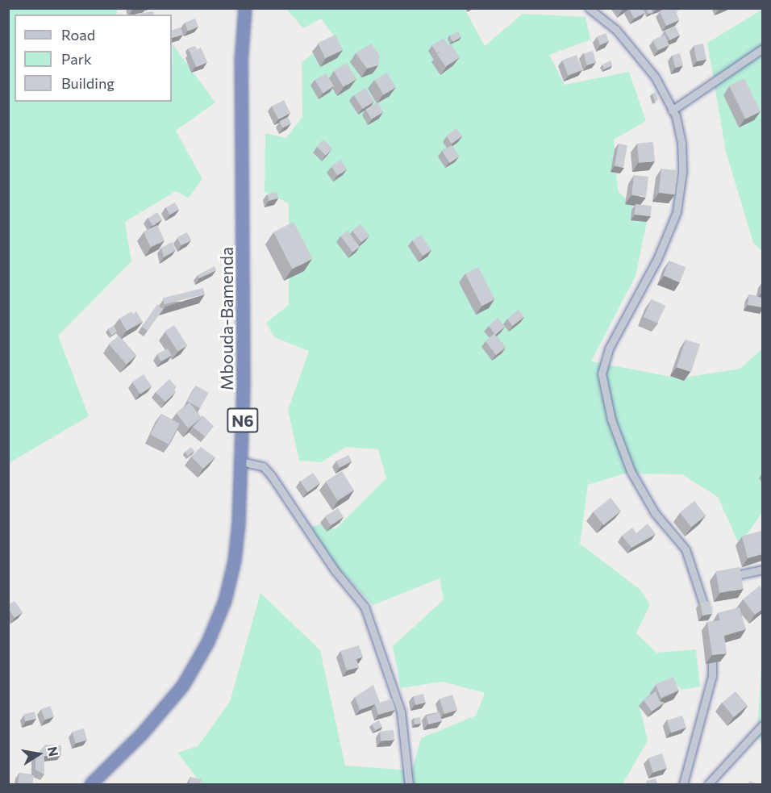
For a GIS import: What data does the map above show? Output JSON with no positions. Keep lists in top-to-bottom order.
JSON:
{
  "streets": {
    "highway": ["Mbouda-Bamenda", "N6"]
  },
  "legend": ["Road", "Park", "Building"],
  "north": "right"
}
